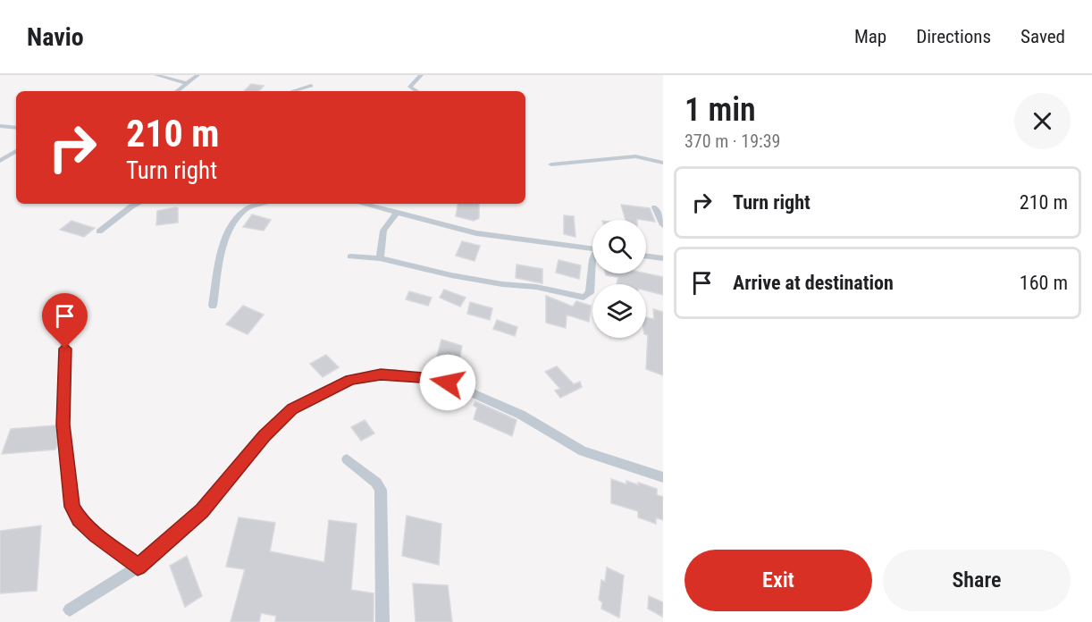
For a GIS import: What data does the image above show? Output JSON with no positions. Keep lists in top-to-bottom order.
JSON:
{
  "page": {
    "header": "Navio",
    "nav": ["Map", "Directions", "Saved"],
    "heading": ["1 min", "370 m · 19:39"],
    "turn": ["210 m", "Turn right"],
    "list": [
      {
        "name": "Turn right",
        "value": "210 m"
      },
      {
        "name": "Arrive at destination",
        "value": "160 m"
      }
    ],
    "buttons": ["Exit", "Share"]
  }
}
